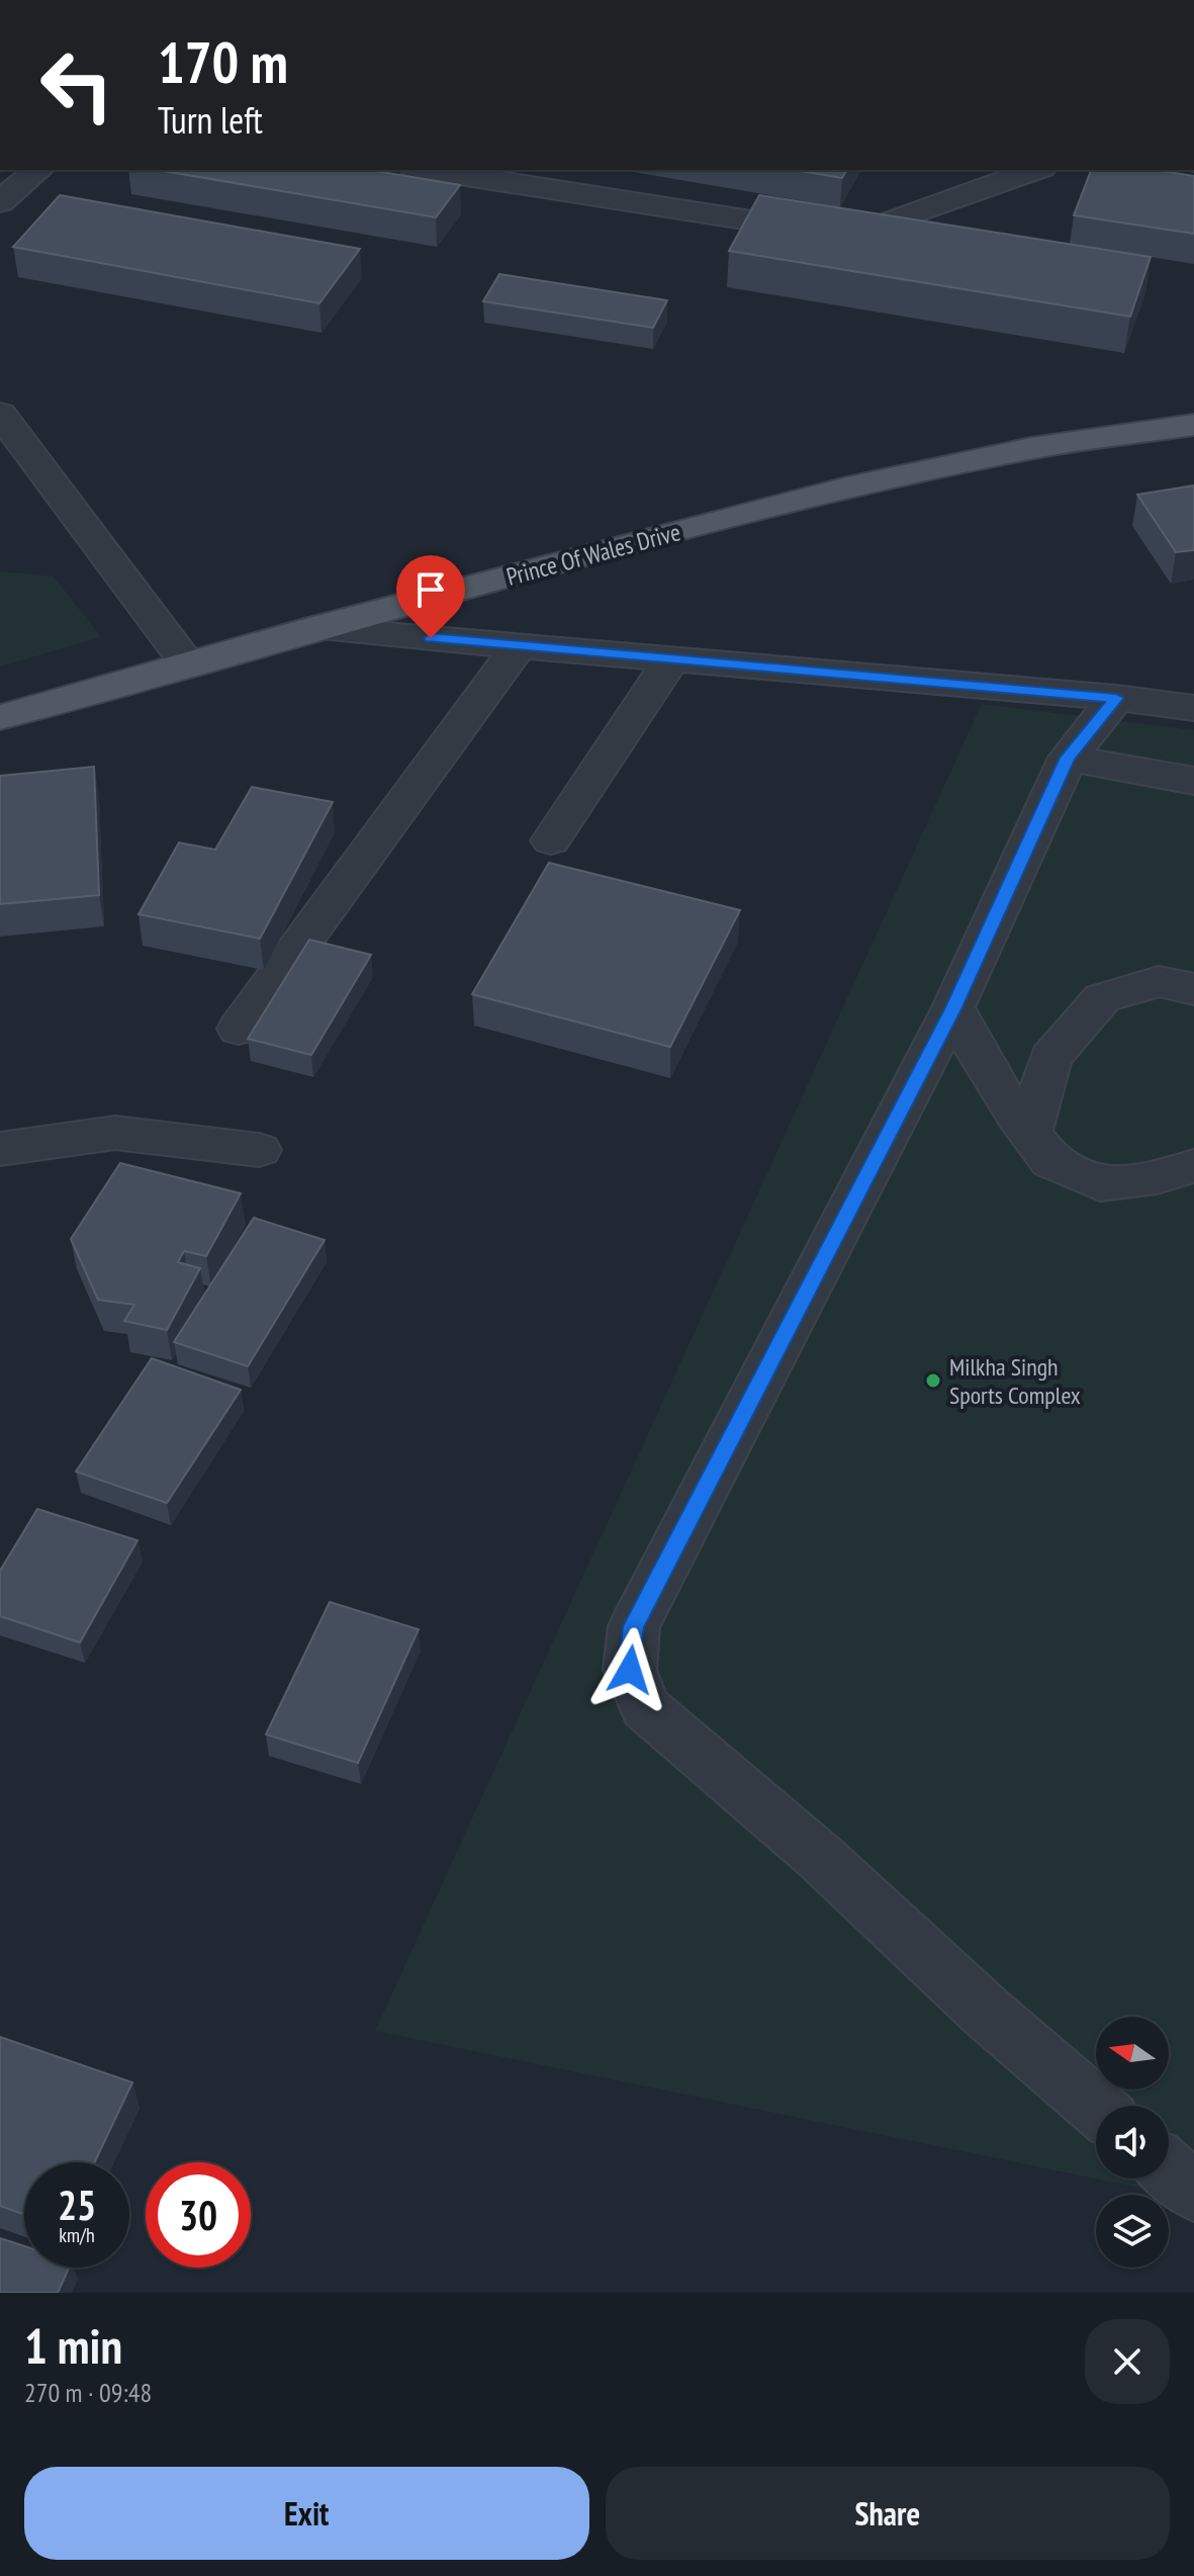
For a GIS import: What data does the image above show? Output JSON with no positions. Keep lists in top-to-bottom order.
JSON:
{
  "streets": {
    "main road": ["Prince Of Wales Drive"]
  },
  "places": ["Milkha Singh Sports Complex"],
  "north": "left",
  "page": {
    "turn": ["170 m", "Turn left"],
    "speed": "25 km/h",
    "limit": "30",
    "heading": ["1 min", "270 m · 09:48"],
    "buttons": ["Exit", "Share"]
  }
}
